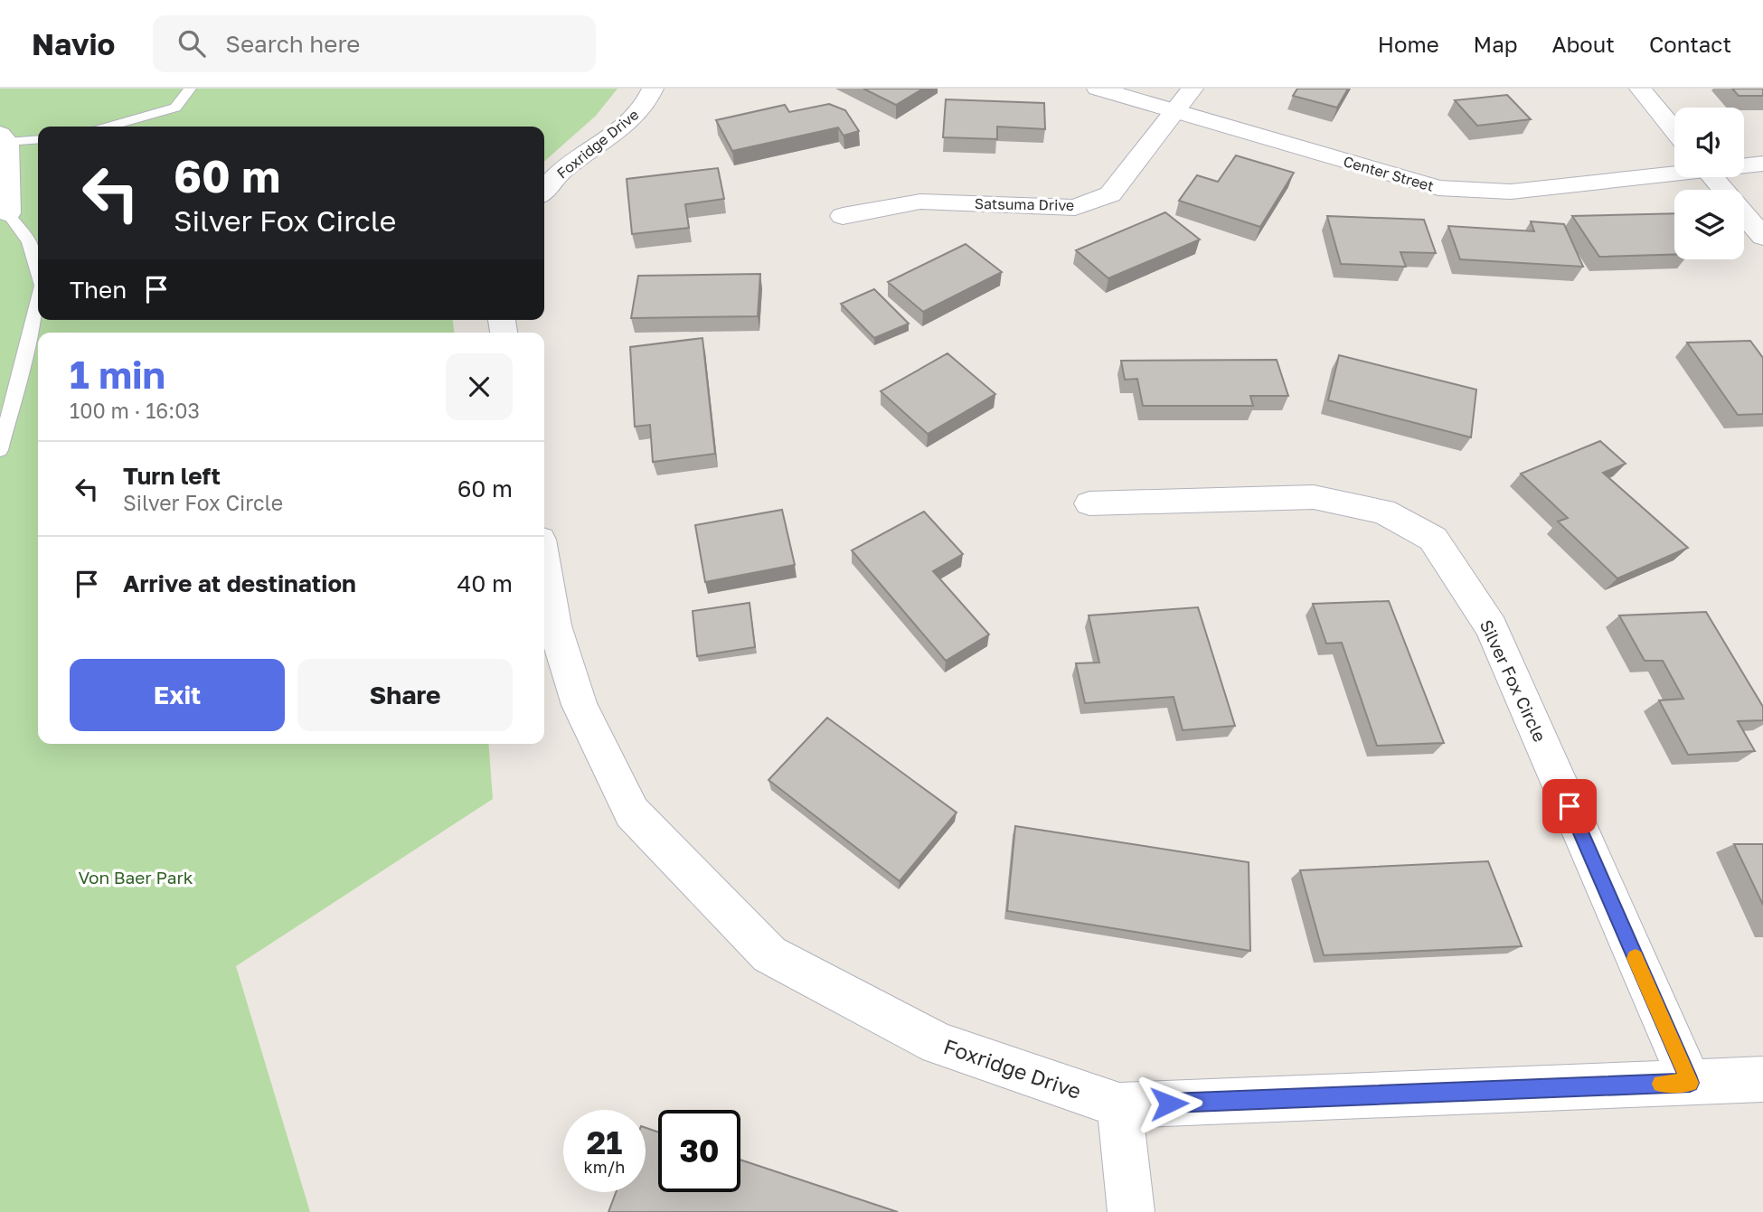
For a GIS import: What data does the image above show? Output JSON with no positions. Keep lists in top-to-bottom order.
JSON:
{
  "streets": {
    "street": [
      "Foxridge Drive",
      "Center Street",
      "Satsuma Drive",
      "Silver Fox Circle"
    ]
  },
  "crossings": [
    ["Foxridge Drive", "Silver Fox Circle"],
    ["Center Street", "Satsuma Drive"]
  ],
  "parks": ["Von Baer Park"],
  "page": {
    "header": "Navio",
    "search": "Search here",
    "nav": [
      "Home",
      "Map",
      "About",
      "Contact"
    ],
    "turn": ["60 m", "Silver Fox Circle"],
    "then": "Then",
    "heading": ["1 min", "100 m · 16:03"],
    "list": [
      {
        "name": "Turn left",
        "note": "Silver Fox Circle",
        "value": "60 m"
      },
      {
        "name": "Arrive at destination",
        "value": "40 m"
      }
    ],
    "buttons": ["Exit", "Share"],
    "speed": "21 km/h",
    "limit": "30"
  }
}
